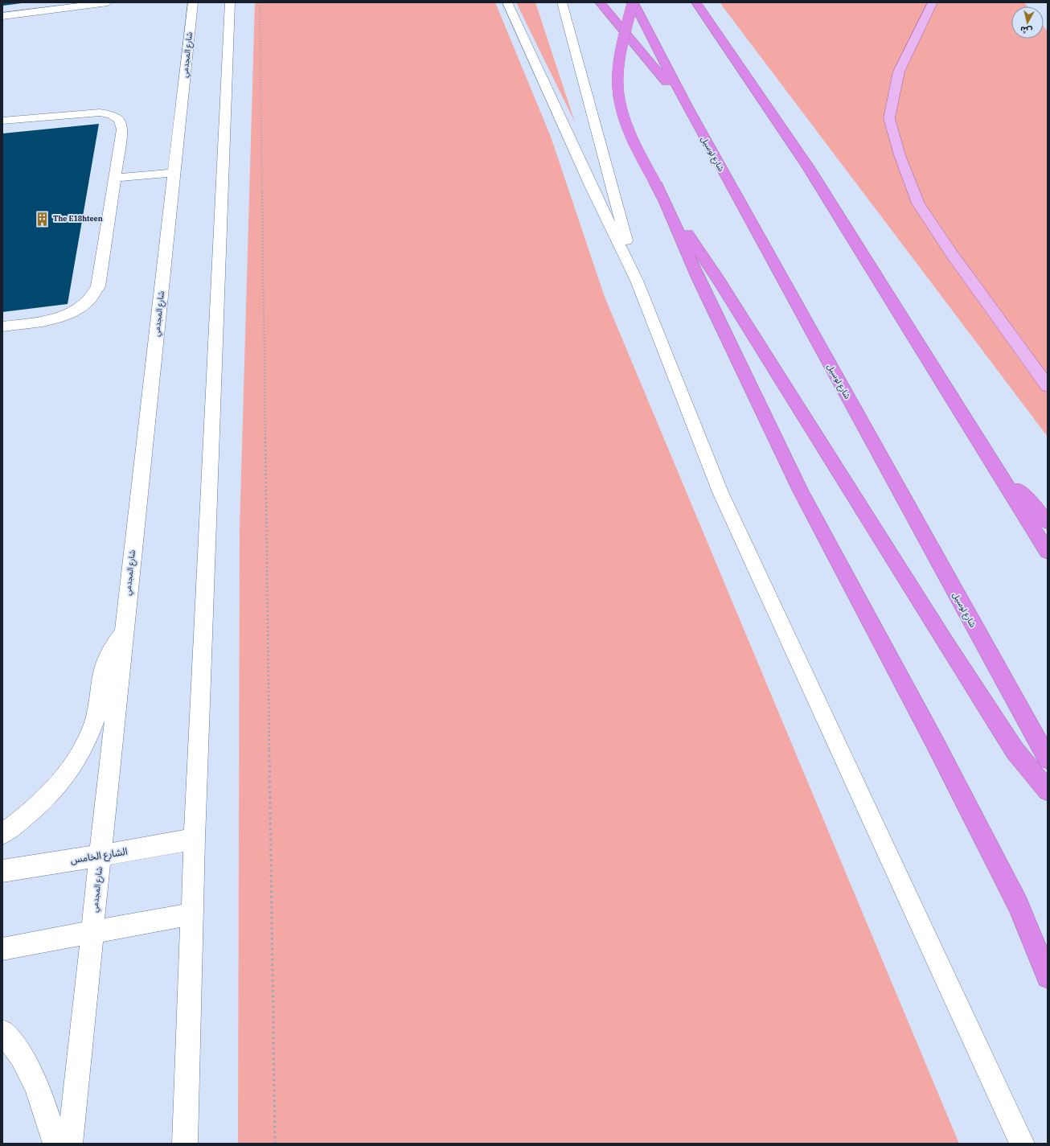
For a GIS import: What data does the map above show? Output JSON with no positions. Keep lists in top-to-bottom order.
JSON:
{
  "streets": {
    "highway": ["شارع لوسيل"],
    "street": ["شارع المجدمي", "الشارع الخامس"]
  },
  "crossings": [
    ["شارع المجدمي", "الشارع الخامس"]
  ],
  "places": {
    "building": ["The E18hteen"]
  },
  "north": "bottom"
}
